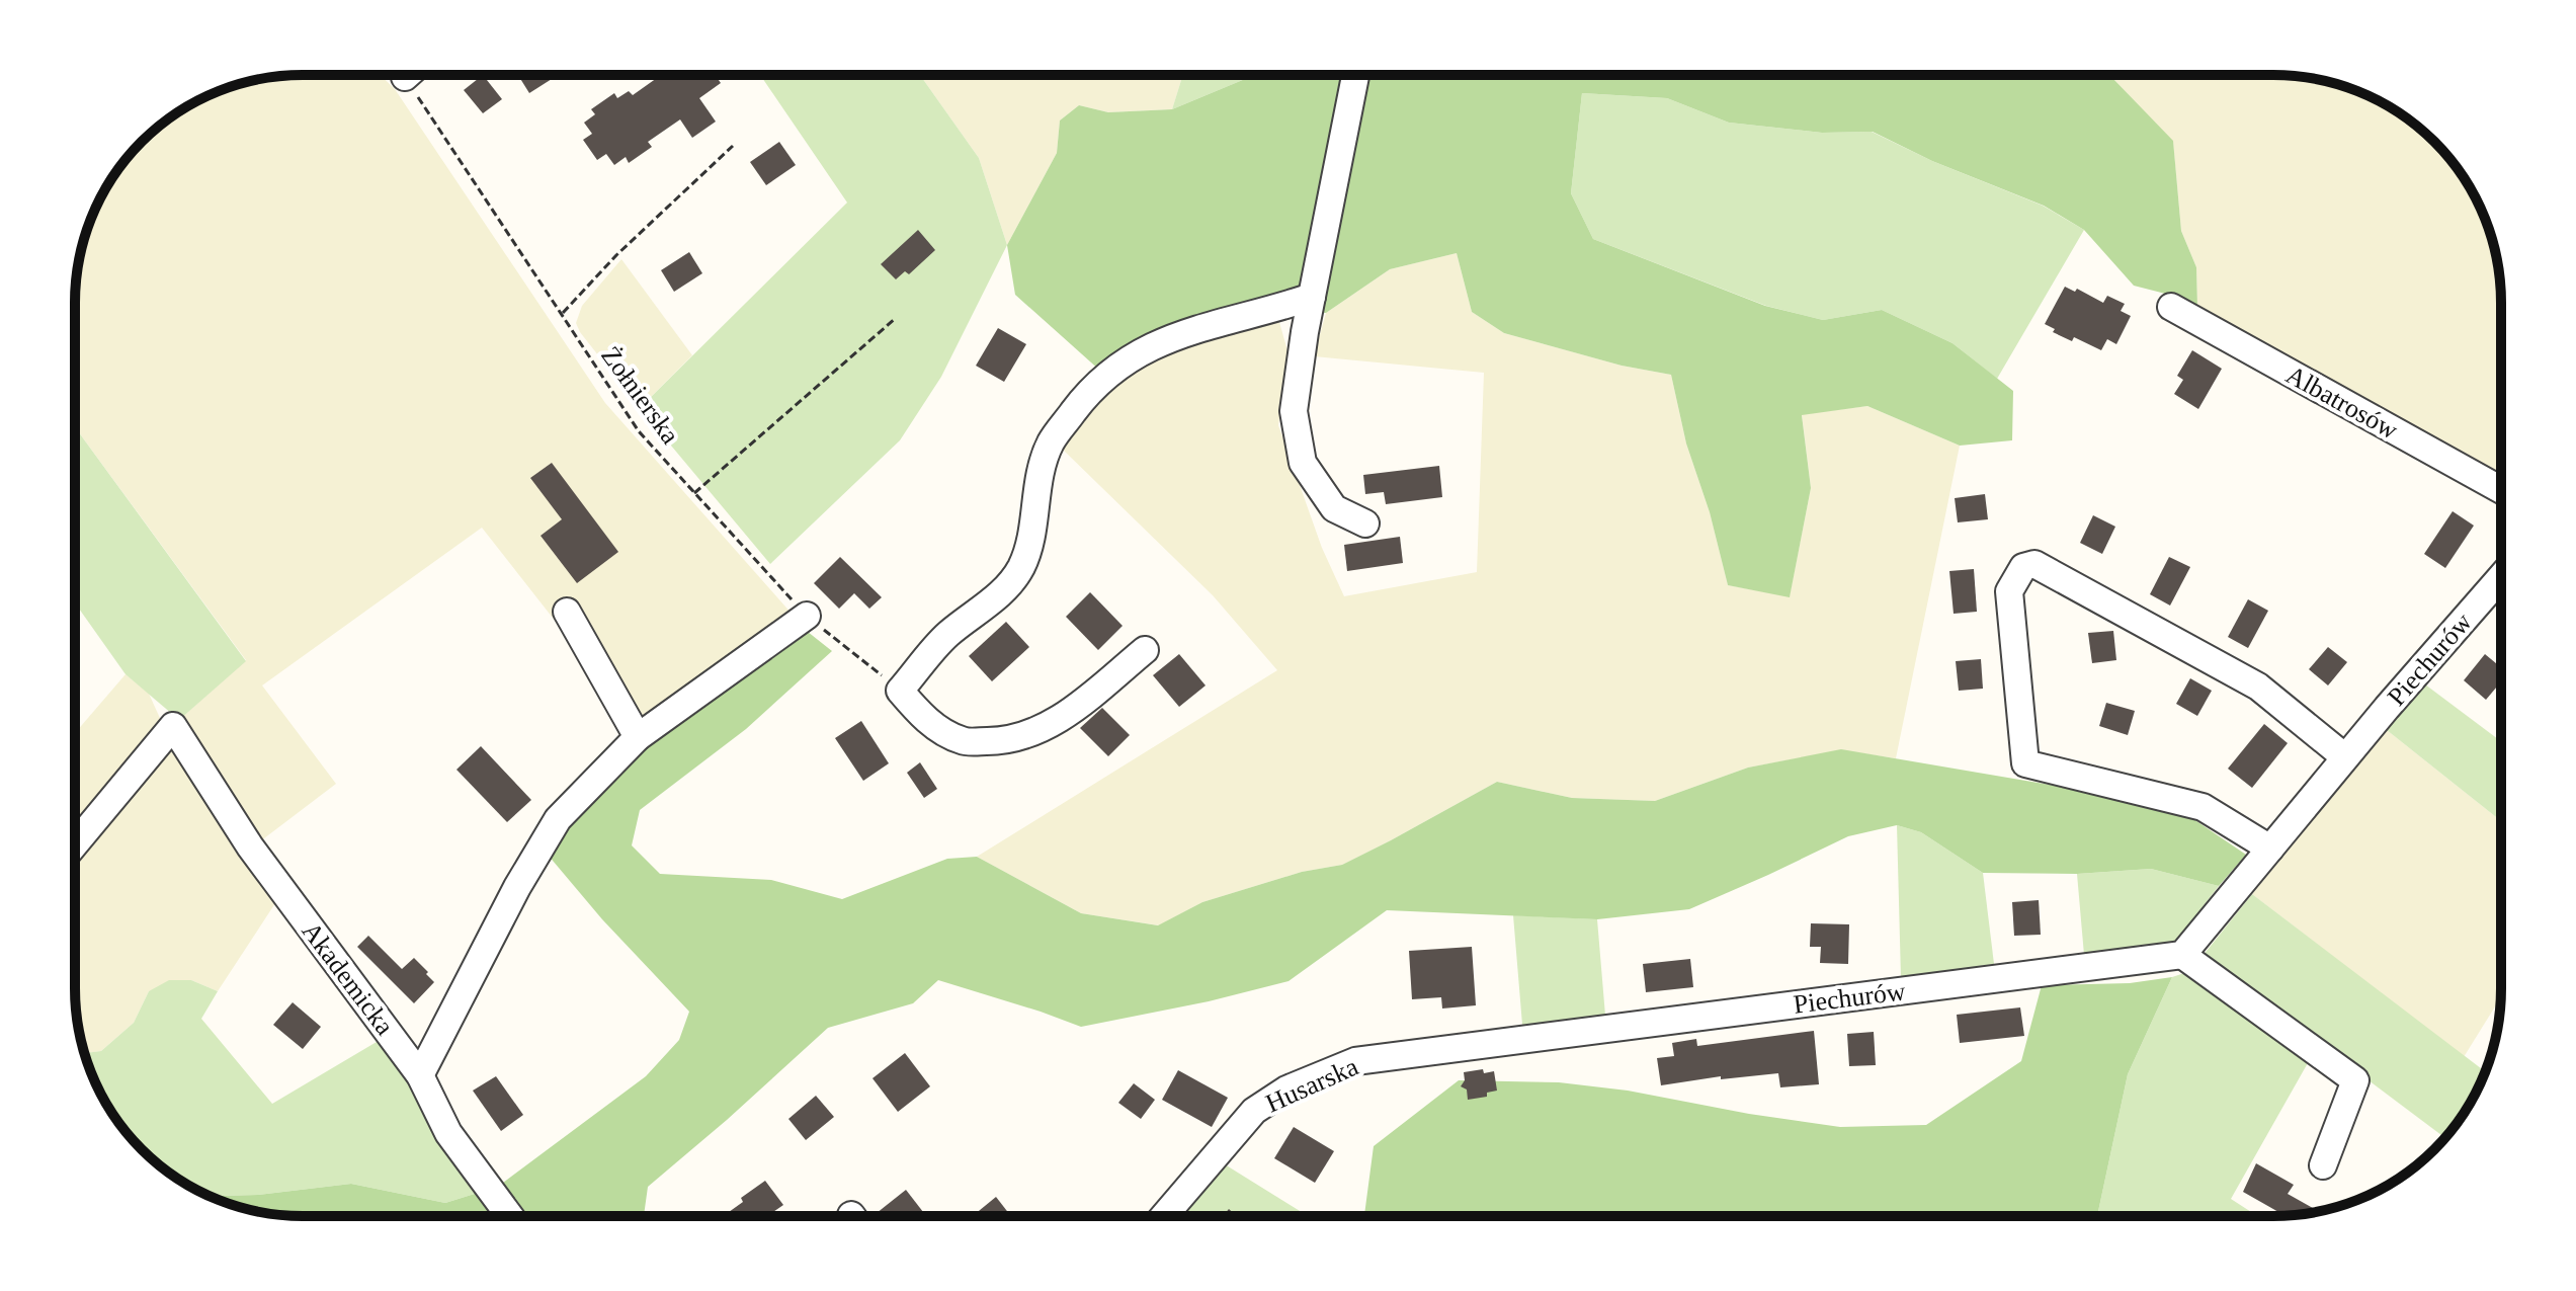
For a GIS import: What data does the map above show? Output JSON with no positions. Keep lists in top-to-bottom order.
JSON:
{
  "streets": {
    "street": [
      "Albatrosów",
      "Piechurów",
      "Akademicka",
      "Husarska"
    ],
    "path": ["Żołnierska"]
  },
  "crossings": [
    ["Piechurów", "Husarska"]
  ]
}
